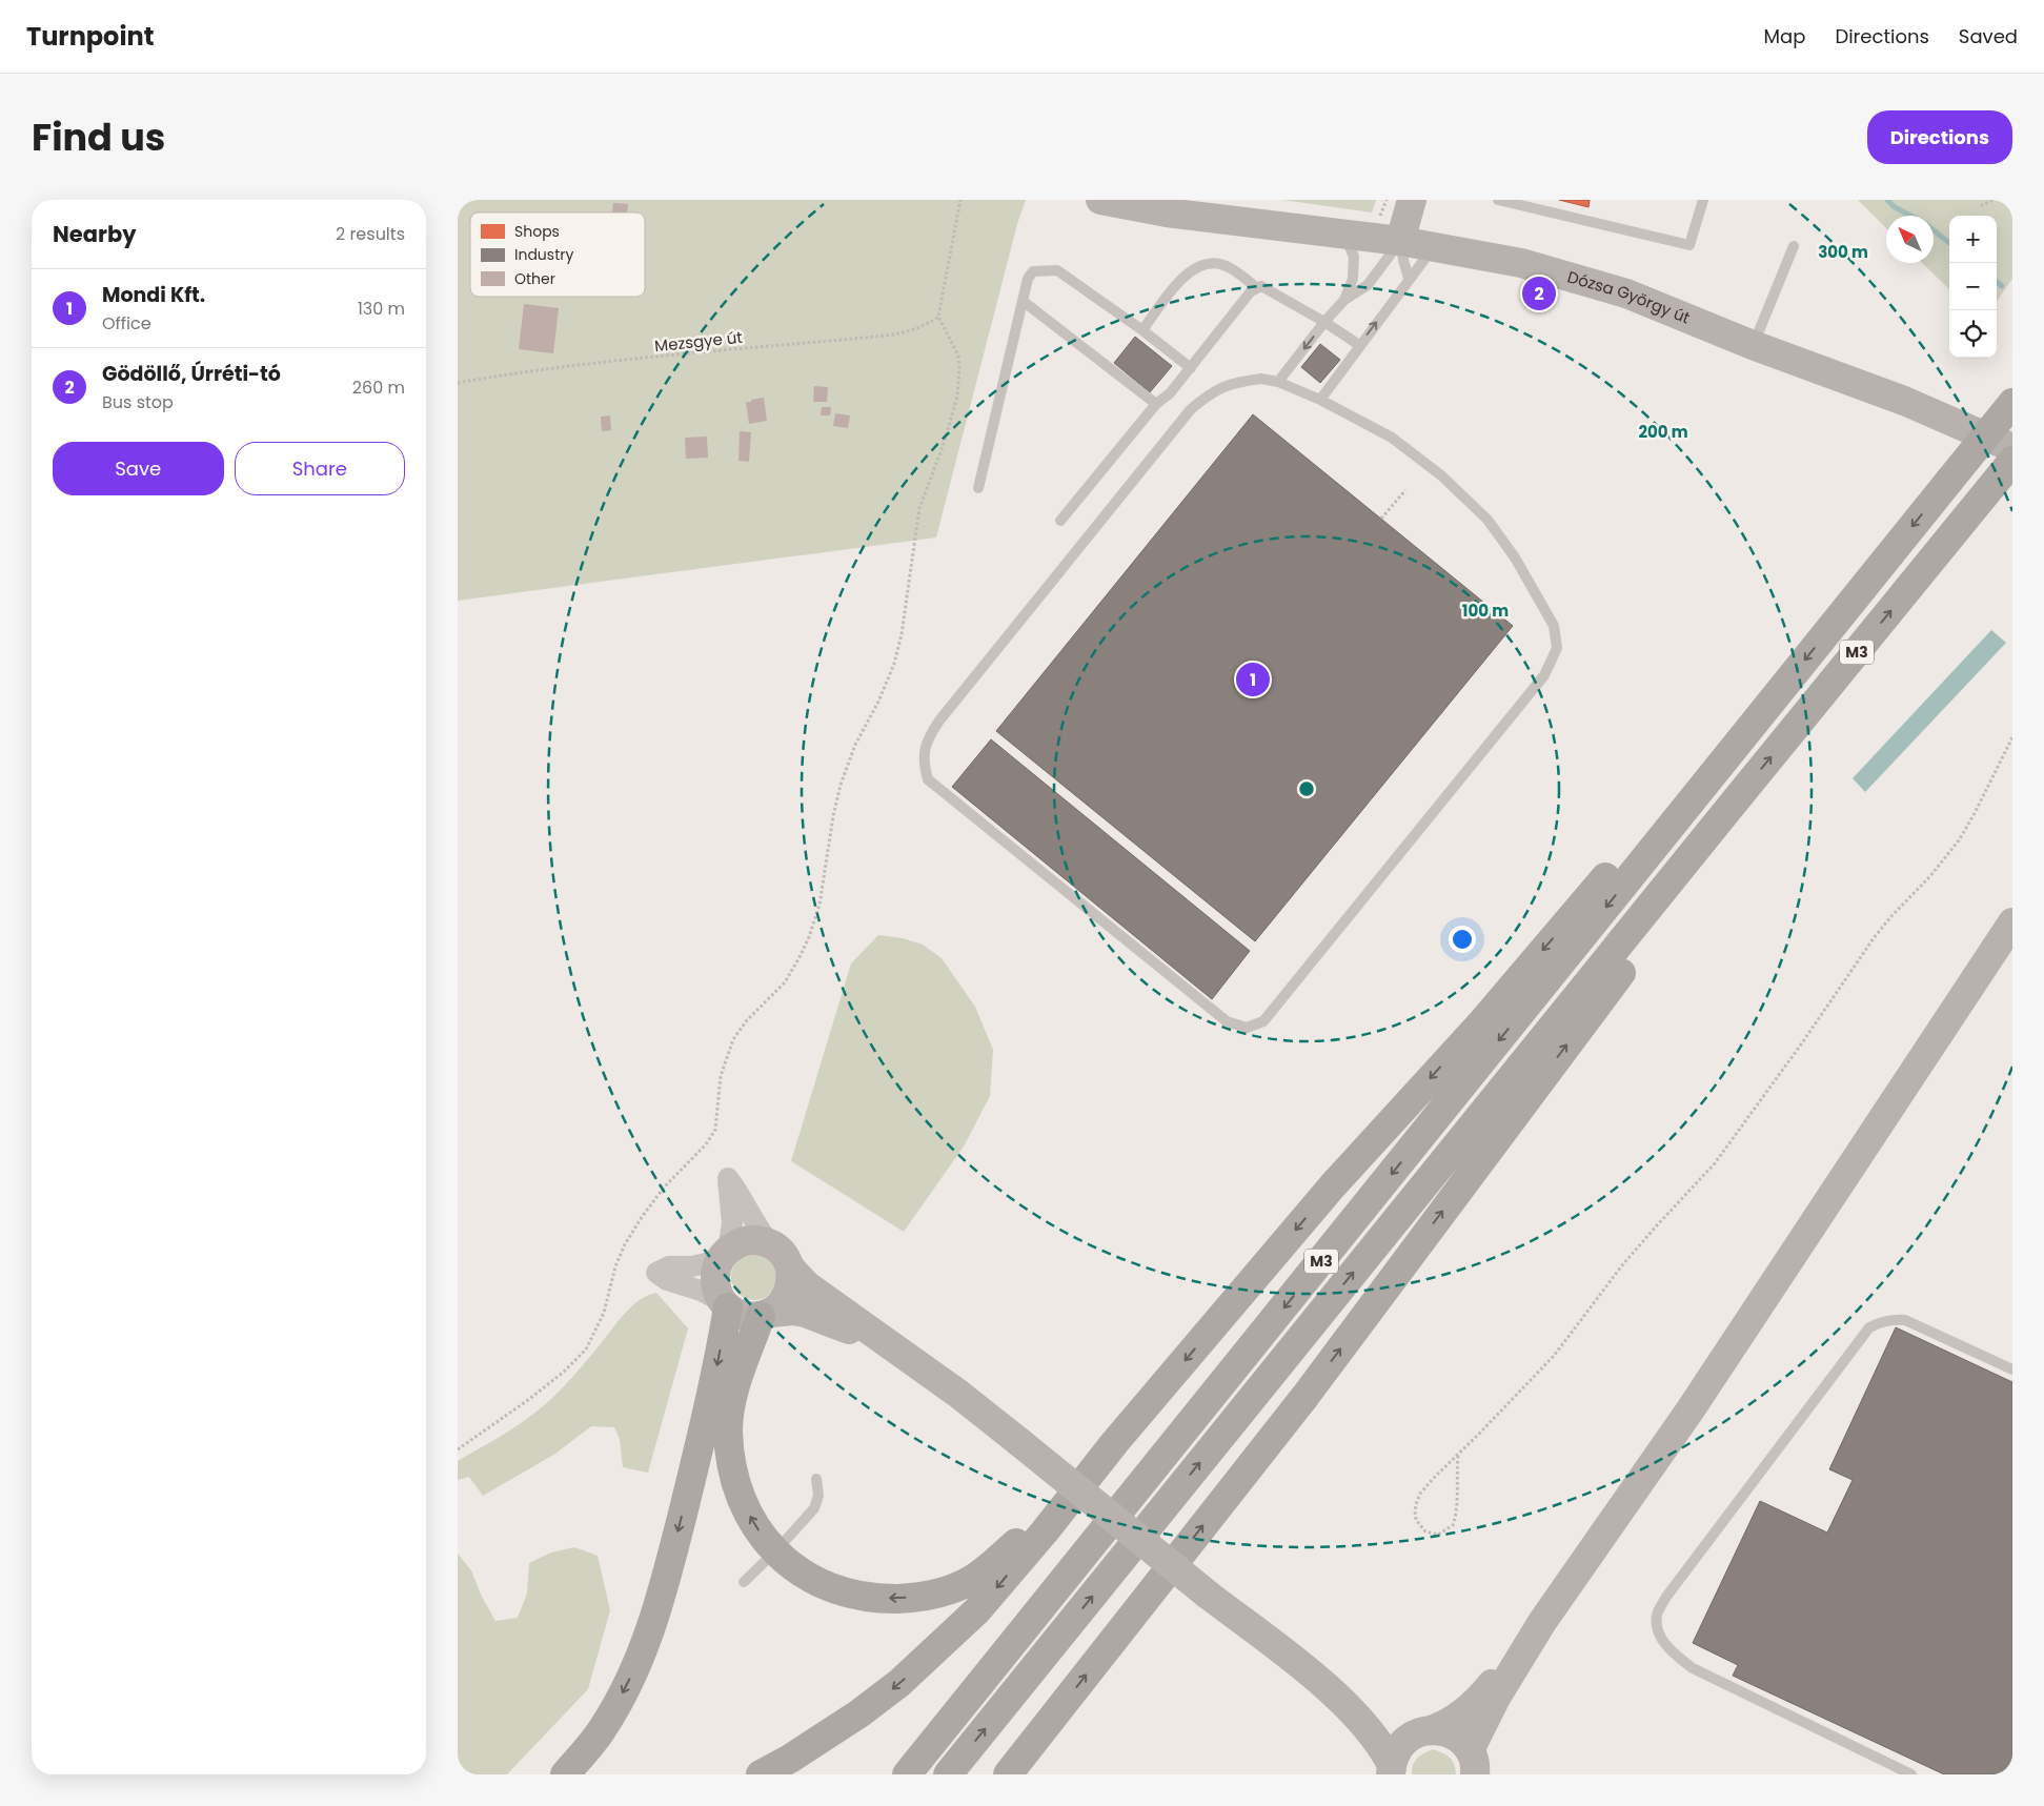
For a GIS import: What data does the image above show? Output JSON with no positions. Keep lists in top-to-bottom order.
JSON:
{
  "streets": {
    "highway": ["M3"],
    "street": ["Dózsa György út"],
    "path": ["Mezsgye út"]
  },
  "legend": ["Shops", "Industry", "Other"],
  "north": "top left",
  "page": {
    "header": "Turnpoint",
    "nav": ["Map", "Directions", "Saved"],
    "title": "Find us",
    "buttons": [
      "Directions",
      ["Save", "Share"]
    ],
    "heading": ["Nearby", "2 results"],
    "map_buttons": ["+", "−"],
    "list": [
      {
        "mark": "1",
        "name": "Mondi Kft.",
        "note": "Office",
        "value": "130 m"
      },
      {
        "mark": "2",
        "name": "Gödöllő, Úrréti-tó",
        "note": "Bus stop",
        "value": "260 m"
      }
    ],
    "pins": ["2", "1"]
  },
  "rings": ["300 m", "200 m", "100 m"]
}
